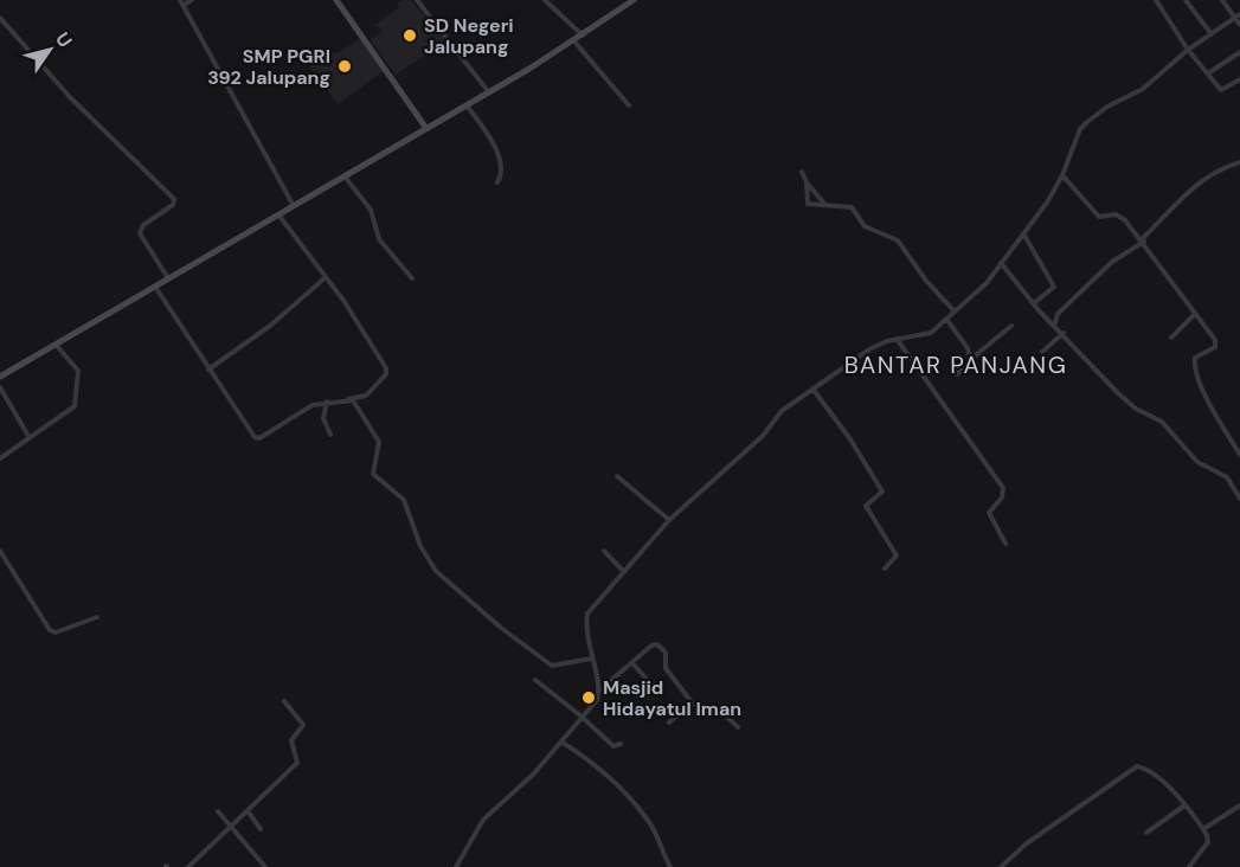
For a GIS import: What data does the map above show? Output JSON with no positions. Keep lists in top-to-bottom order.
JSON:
{
  "districts": ["BANTAR PANJANG"],
  "places": ["SD Negeri Jalupang", "SMP PGRI 392 Jalupang", "Masjid Hidayatul Iman"],
  "north": "top right"
}
